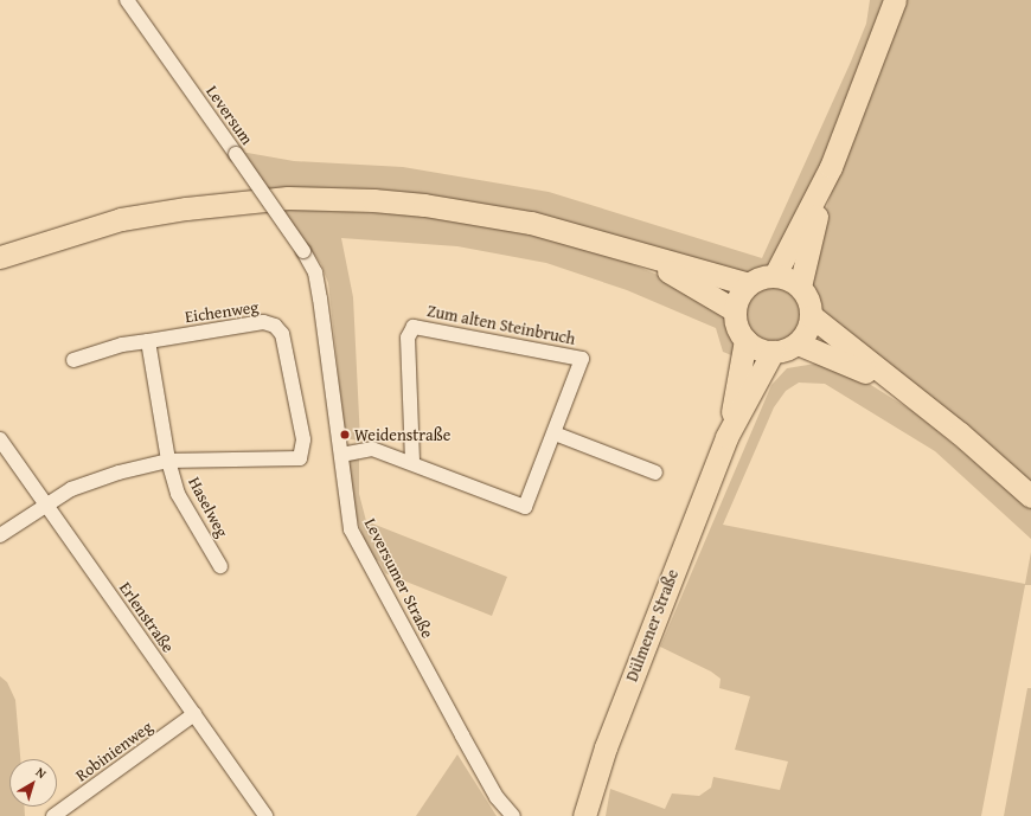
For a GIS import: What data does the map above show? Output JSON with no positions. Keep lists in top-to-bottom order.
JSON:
{
  "streets": {
    "main road": ["Dülmener Straße"],
    "street": [
      "Leversum",
      "Eichenweg",
      "Zum alten Steinbruch",
      "Haselweg",
      "Leversumer Straße",
      "Erlenstraße",
      "Robinienweg"
    ]
  },
  "crossings": [
    ["Leversum", "Leversumer Straße"],
    ["Eichenweg", "Haselweg"],
    ["Zum alten Steinbruch", "Leversumer Straße"],
    ["Erlenstraße", "Robinienweg"]
  ],
  "places": ["Weidenstraße"],
  "north": "top right"
}
